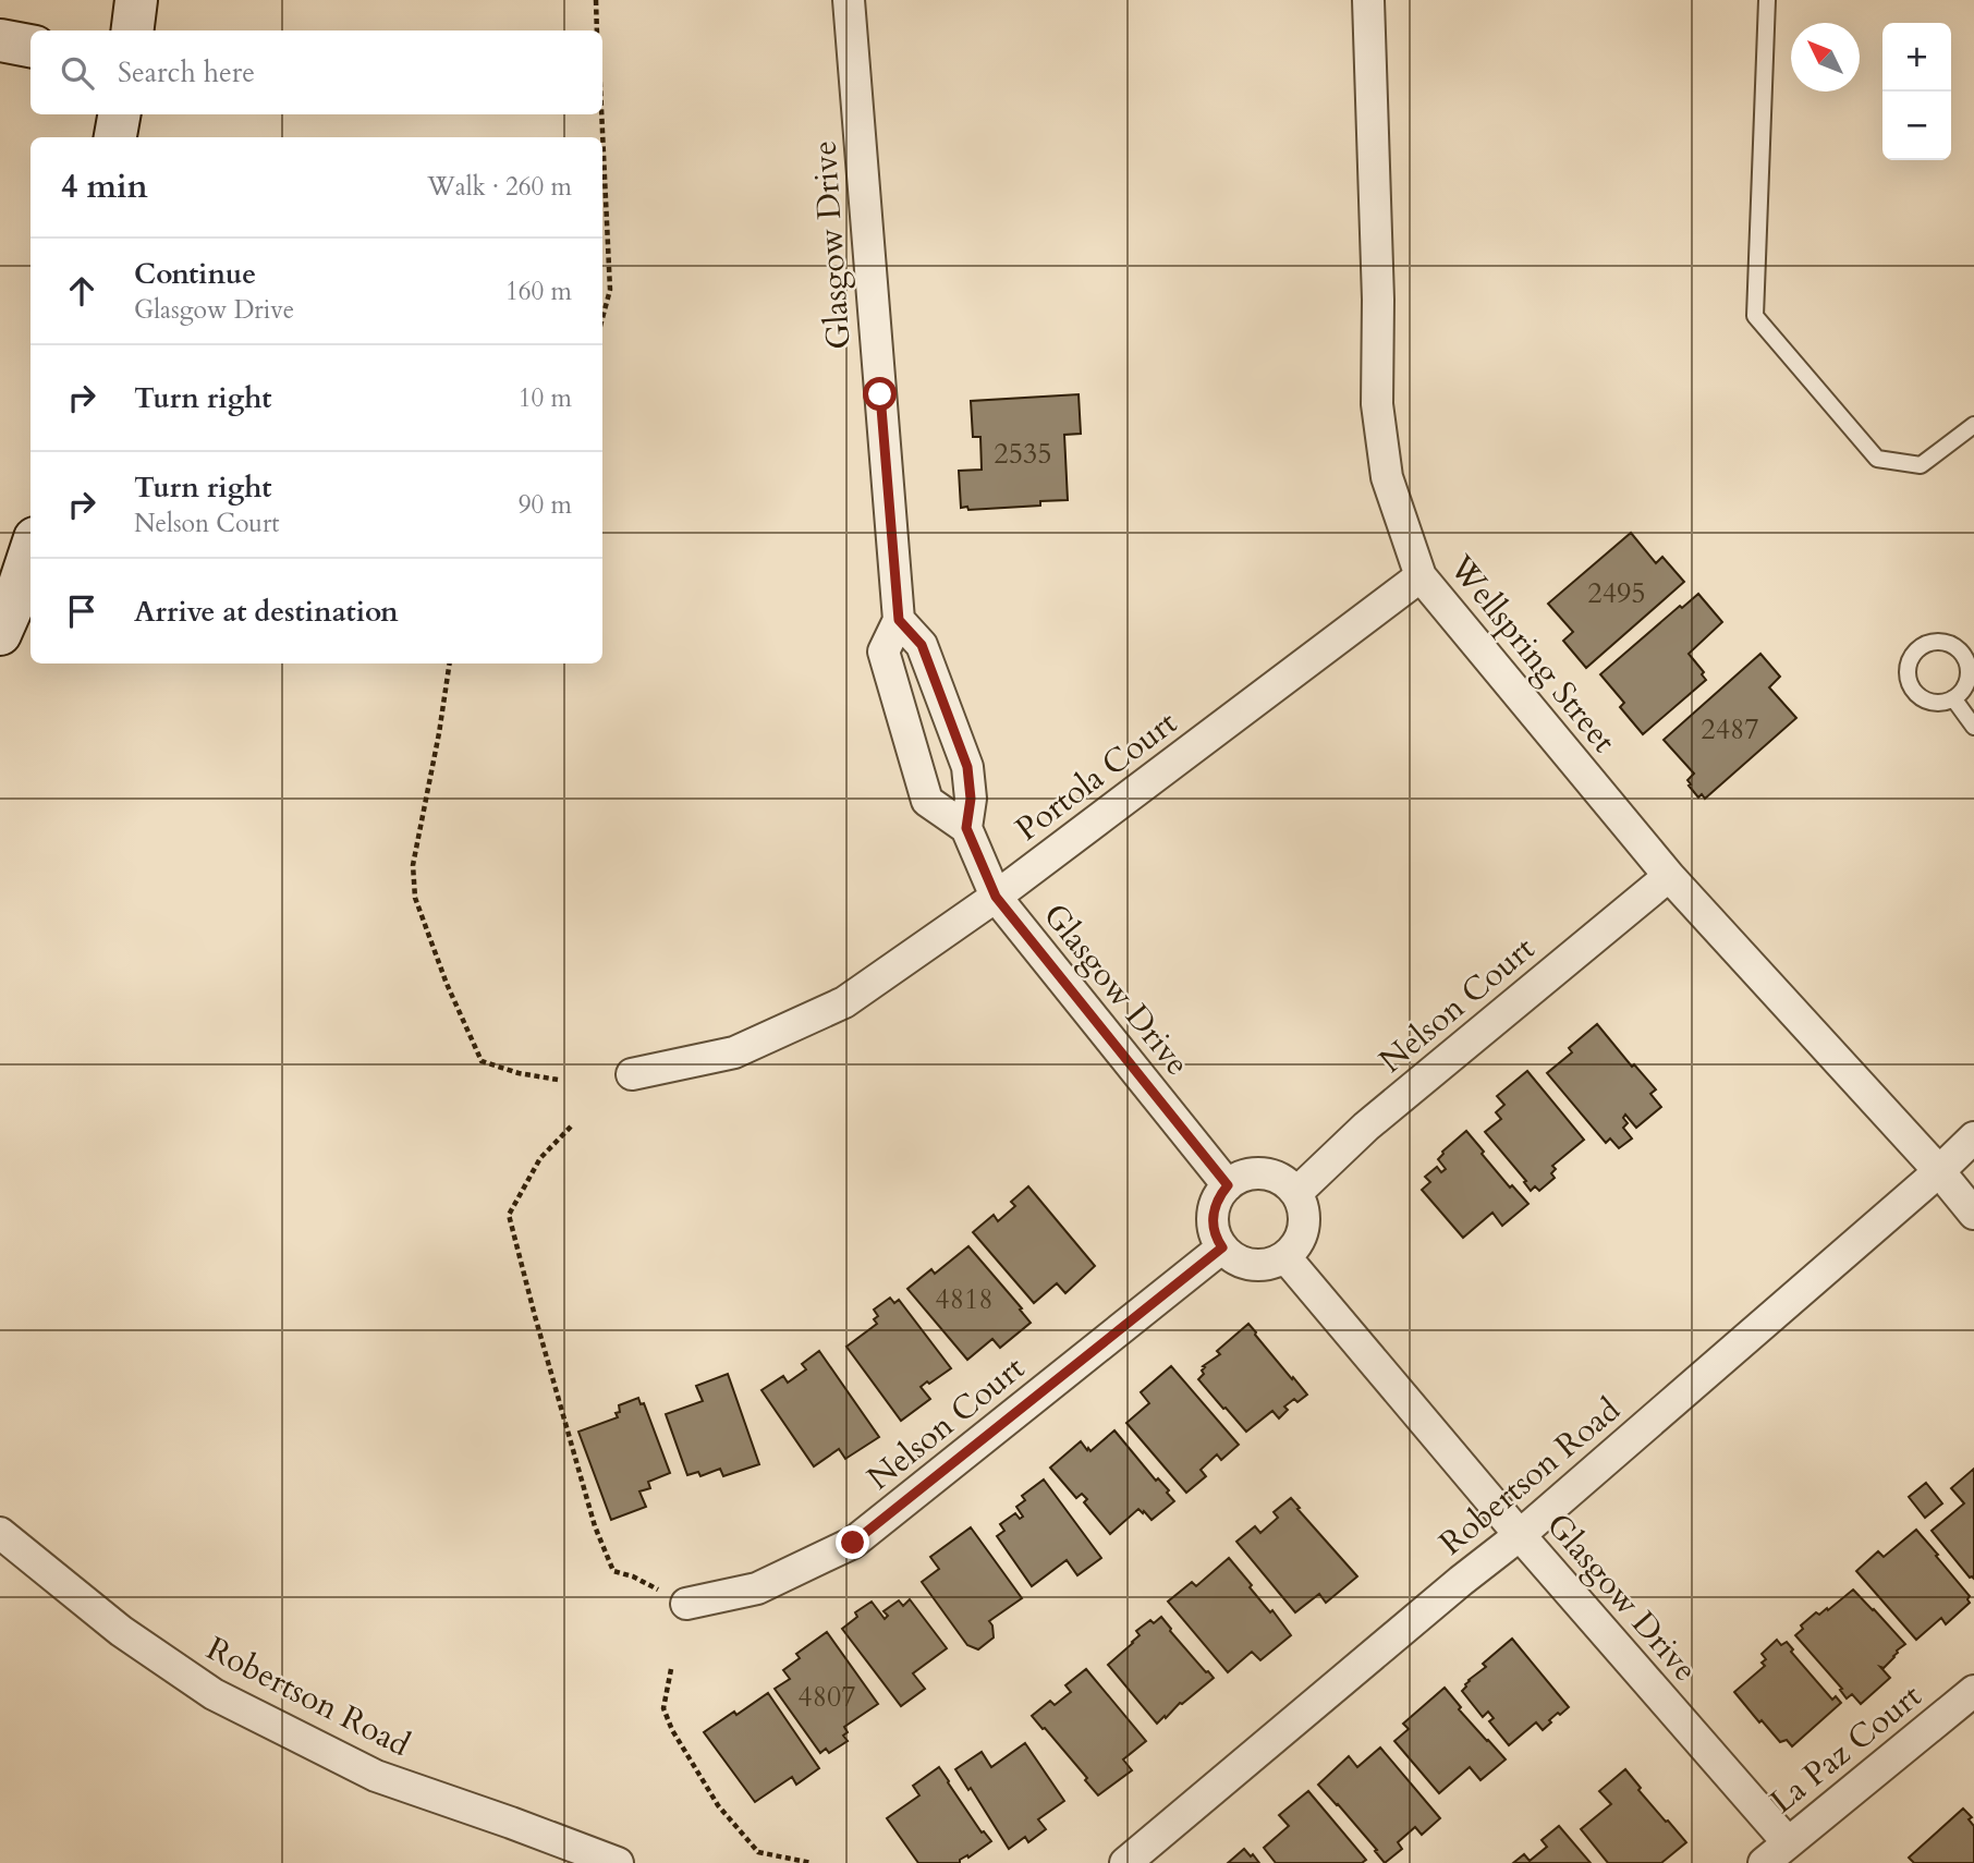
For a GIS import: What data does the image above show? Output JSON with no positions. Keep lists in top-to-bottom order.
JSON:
{
  "streets": {
    "street": [
      "Glasgow Drive",
      "Wellspring Street",
      "Portola Court",
      "Nelson Court",
      "Robertson Road",
      "La Paz Court"
    ]
  },
  "crossings": [
    ["Glasgow Drive", "Portola Court"],
    ["Glasgow Drive", "Nelson Court"],
    ["Glasgow Drive", "Robertson Road"],
    ["Glasgow Drive", "La Paz Court"],
    ["Wellspring Street", "Portola Court"],
    ["Wellspring Street", "Nelson Court"],
    ["Wellspring Street", "Robertson Road"]
  ],
  "house_numbers": [
    "2535",
    "2495",
    "2487",
    "4818",
    "4807"
  ],
  "north": "top left",
  "page": {
    "map_buttons": ["+", "−"],
    "search": "Search here",
    "heading": ["4 min", "Walk · 260 m"],
    "list": [
      ["Continue", "Glasgow Drive", "160 m"],
      ["Turn right", "10 m"],
      ["Turn right", "Nelson Court", "90 m"],
      "Arrive at destination"
    ]
  }
}
